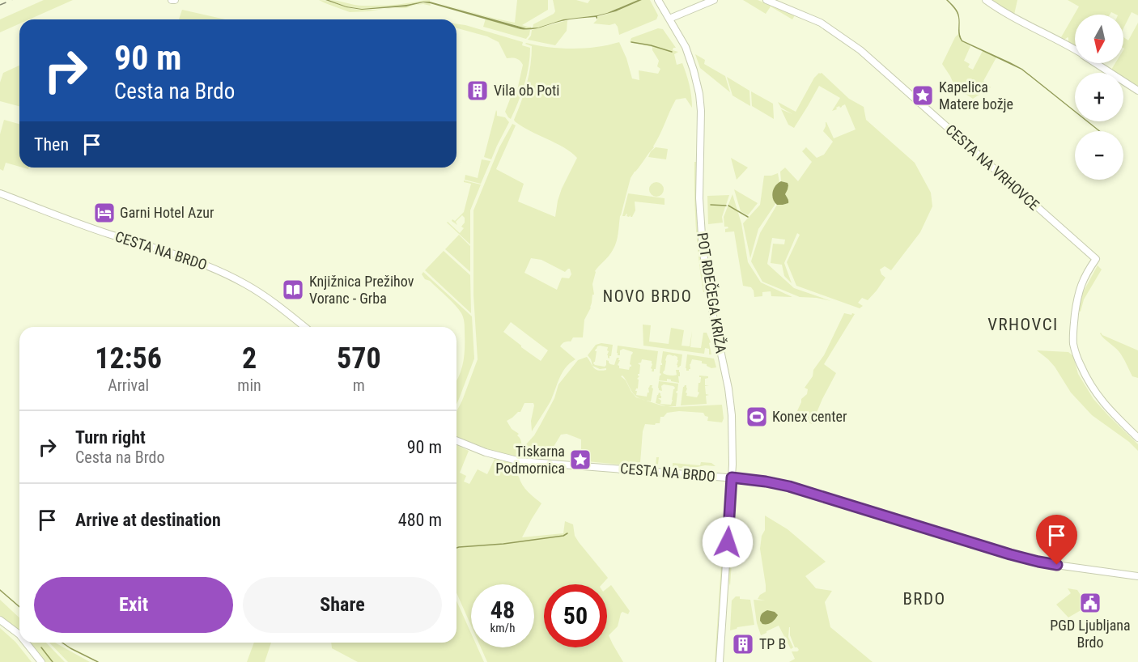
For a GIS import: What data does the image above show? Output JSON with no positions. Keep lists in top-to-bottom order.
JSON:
{
  "streets": {
    "street": ["CESTA NA VRHOVCE", "CESTA NA BRDO", "POT RDEČEGA KRIŽA"]
  },
  "crossings": [
    ["CESTA NA BRDO", "POT RDEČEGA KRIŽA"]
  ],
  "districts": ["NOVO BRDO", "VRHOVCI", "BRDO"],
  "places": {
    "building": ["Vila ob Poti", "TP B"],
    "place": ["Kapelica Matere božje", "Tiskarna Podmornica"],
    "hotel": ["Garni Hotel Azur"],
    "library": ["Knjižnica Prežihov Voranc - Grba"],
    "sports": ["Konex center"],
    "public building": ["PGD Ljubljana Brdo"]
  },
  "north": "bottom",
  "page": {
    "map_buttons": ["+", "−"],
    "turn": ["90 m", "Cesta na Brdo"],
    "then": "Then",
    "eta": [
      "12:56",
      "Arrival",
      "2",
      "min",
      "570",
      "m"
    ],
    "list": [
      {
        "name": "Turn right",
        "note": "Cesta na Brdo",
        "value": "90 m"
      },
      {
        "name": "Arrive at destination",
        "value": "480 m"
      }
    ],
    "buttons": ["Exit", "Share"],
    "speed": "48 km/h",
    "limit": "50"
  }
}
